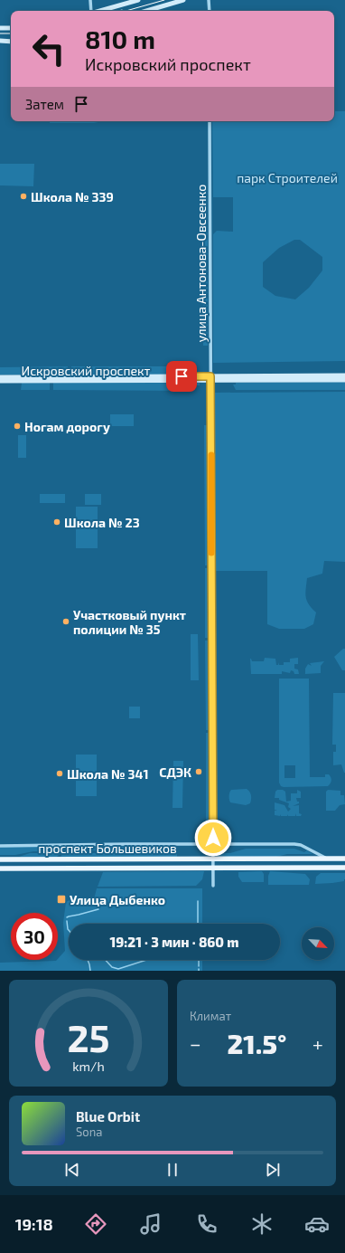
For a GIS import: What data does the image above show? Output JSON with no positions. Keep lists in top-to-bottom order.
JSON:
{
  "streets": {
    "main road": ["проспект Большевиков"],
    "street": ["улица Антонова-Овсеенко", "Искровский проспект"]
  },
  "crossings": [
    ["улица Антонова-Овсеенко", "Искровский проспект"],
    ["улица Антонова-Овсеенко", "проспект Большевиков"]
  ],
  "parks": ["парк Строителей"],
  "places": {
    "other": [
      "Школа № 339",
      "Ногам дорогу",
      "Школа № 23",
      "Участковый пункт полиции № 35",
      "СДЭК",
      "Школа № 341"
    ],
    "transit": ["Улица Дыбенко"]
  },
  "north": "bottom right",
  "page": {
    "turn": ["810 m", "Искровский проспект"],
    "then": "Затем",
    "limit": "30",
    "trip": "19:21 · 3 мин · 860 m",
    "tile": "Климат",
    "heat": ["−", "21.5°", "+"],
    "song": ["Blue Orbit", "Sona"],
    "tabs": "19:18",
    "gauge": ["25", "km/h"]
  }
}
